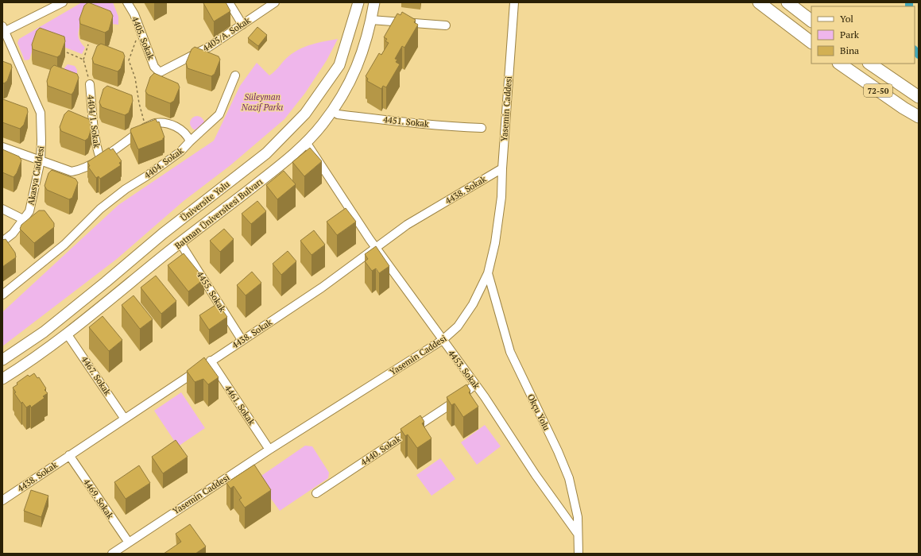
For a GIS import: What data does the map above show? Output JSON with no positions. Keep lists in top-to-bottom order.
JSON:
{
  "streets": {
    "highway": ["72-50"],
    "main road": ["Üniversite Yolu", "Batman Üniversitesi Bulvarı"],
    "street": [
      "4405/A. Sokak",
      "4405. Sokak",
      "Yasemin Caddesi",
      "4404/1. Sokak",
      "4451. Sokak",
      "4404. Sokak",
      "Akasya Caddesi",
      "4438. Sokak",
      "4455. Sokak",
      "4453. Sokak",
      "4467. Sokak",
      "4461. Sokak",
      "Okçu Yolu",
      "4440. Sokak",
      "4469. Sokak"
    ]
  },
  "crossings": [
    ["4405/A. Sokak", "4405. Sokak"],
    ["Yasemin Caddesi", "4438. Sokak"],
    ["Yasemin Caddesi", "4453. Sokak"],
    ["Yasemin Caddesi", "4461. Sokak"],
    ["Yasemin Caddesi", "Okçu Yolu"],
    ["Yasemin Caddesi", "4469. Sokak"],
    ["4404/1. Sokak", "4404. Sokak"],
    ["4451. Sokak", "Batman Üniversitesi Bulvarı"],
    ["4404. Sokak", "Akasya Caddesi"],
    ["4438. Sokak", "4455. Sokak"],
    ["4438. Sokak", "4453. Sokak"],
    ["4438. Sokak", "4467. Sokak"],
    ["4438. Sokak", "4461. Sokak"],
    ["4438. Sokak", "4469. Sokak"],
    ["Batman Üniversitesi Bulvarı", "4455. Sokak"],
    ["Batman Üniversitesi Bulvarı", "4453. Sokak"],
    ["Batman Üniversitesi Bulvarı", "4467. Sokak"],
    ["4453. Sokak", "Okçu Yolu"],
    ["4453. Sokak", "4440. Sokak"]
  ],
  "parks": ["Süleyman Nazif Parkı"],
  "legend": ["Yol", "Park", "Bina"]
}
